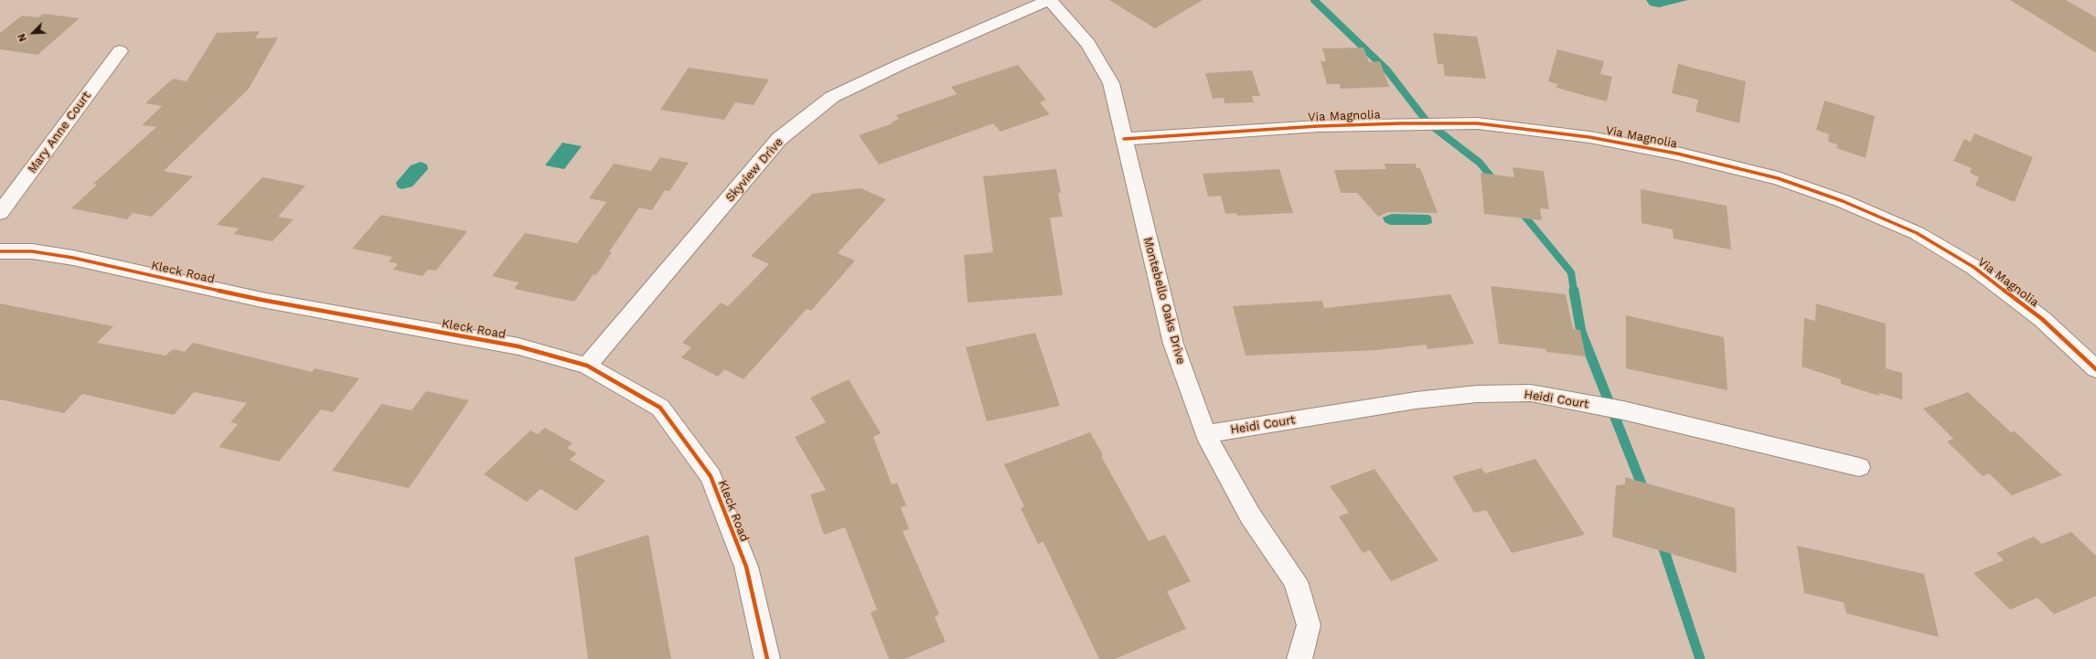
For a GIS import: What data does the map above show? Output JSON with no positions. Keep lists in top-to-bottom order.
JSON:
{
  "streets": {
    "street": [
      "Via Magnolia",
      "Mary Anne Court",
      "Skyview Drive",
      "Kleck Road",
      "Montebello Oaks Drive",
      "Heidi Court"
    ]
  },
  "crossings": [
    ["Via Magnolia", "Montebello Oaks Drive"],
    ["Skyview Drive", "Kleck Road"],
    ["Skyview Drive", "Montebello Oaks Drive"],
    ["Montebello Oaks Drive", "Heidi Court"]
  ],
  "north": "bottom left"
}
